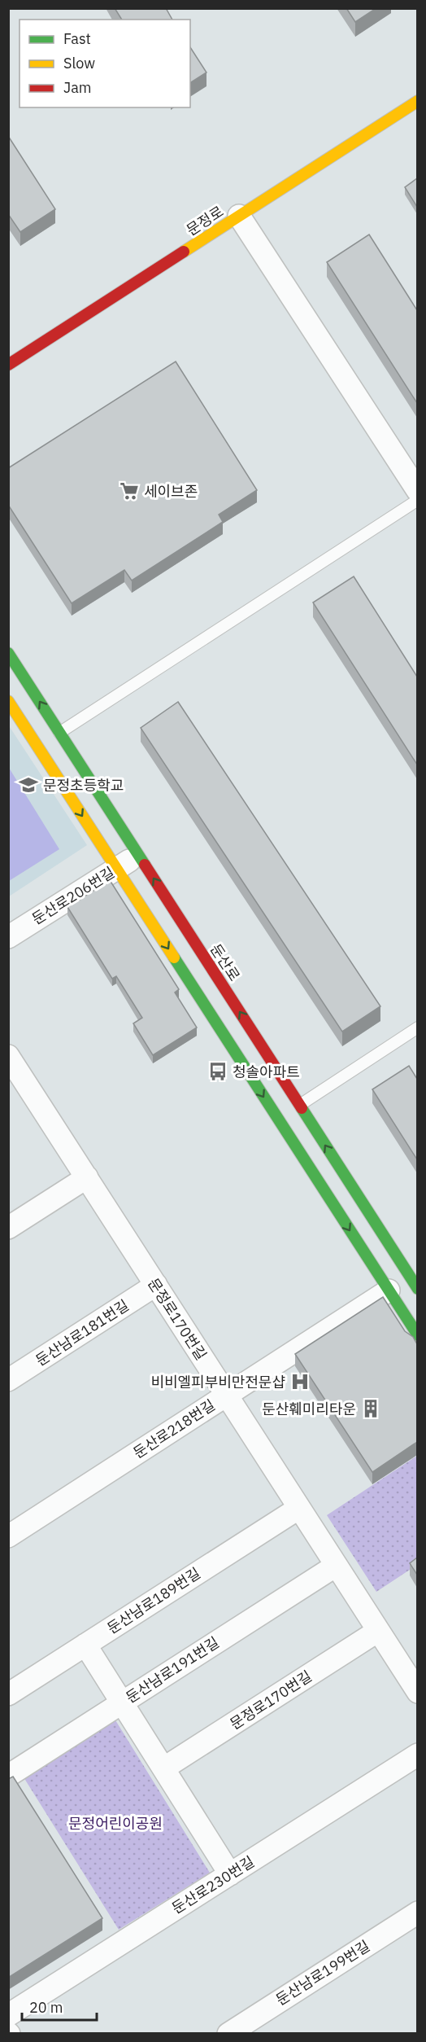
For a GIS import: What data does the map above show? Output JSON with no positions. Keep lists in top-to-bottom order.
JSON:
{
  "streets": {
    "main road": ["문정로", "둔산로"],
    "street": [
      "둔산로206번길",
      "문정로170번길",
      "둔산남로181번길",
      "둔산로218번길",
      "둔산남로189번길",
      "둔산남로191번길",
      "둔산로230번길",
      "둔산남로199번길"
    ]
  },
  "crossings": [
    ["둔산로206번길", "둔산로"],
    ["둔산로", "둔산로218번길"],
    ["문정로170번길", "둔산남로181번길"],
    ["문정로170번길", "둔산로218번길"],
    ["문정로170번길", "둔산남로189번길"],
    ["문정로170번길", "둔산남로191번길"]
  ],
  "parks": ["문정어린이공원"],
  "places": {
    "supermarket": ["세이브존"],
    "school or university": ["문정초등학교"],
    "bus stop": ["청솔아파트"],
    "hospital": ["비비엘피부비만전문샵"],
    "building": ["둔산훼미리타운"]
  },
  "legend": ["Fast", "Slow", "Jam"],
  "scale_bar": "20 m"
}
